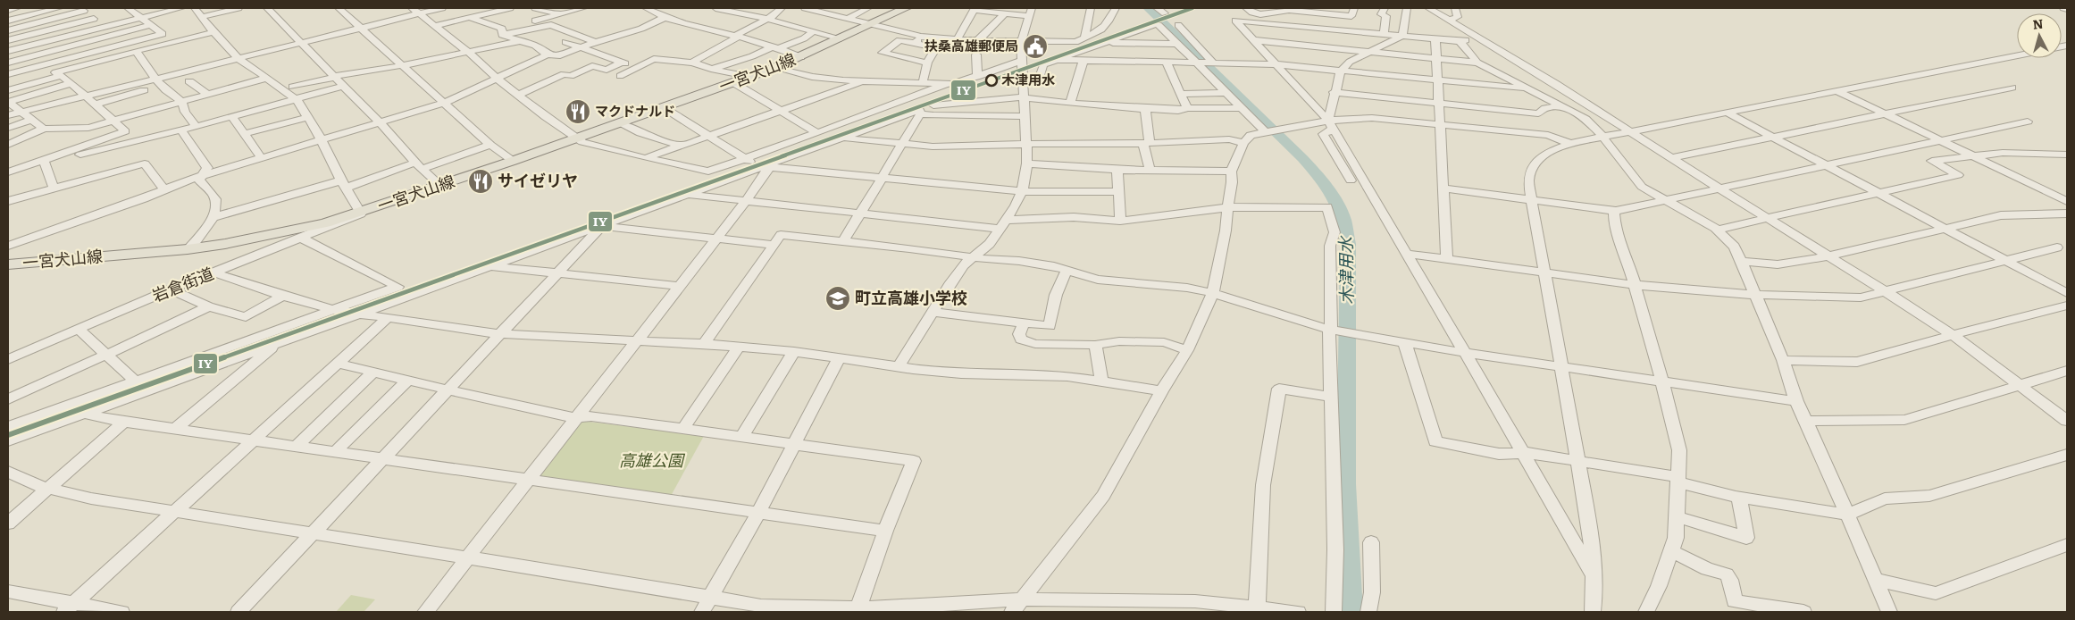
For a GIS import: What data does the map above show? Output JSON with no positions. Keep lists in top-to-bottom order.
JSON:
{
  "streets": {
    "main road": ["一宮犬山線"],
    "street": ["岩倉街道"]
  },
  "crossings": [
    ["一宮犬山線", "岩倉街道"]
  ],
  "water": ["木津用水"],
  "parks": ["高雄公園"],
  "places": {
    "public building": ["扶桑高雄郵便局"],
    "other": ["木津用水"],
    "restaurant": ["マクドナルド", "サイゼリヤ"],
    "school or university": ["町立高雄小学校"]
  },
  "lines": ["transit line IY"],
  "north": "top"
}
